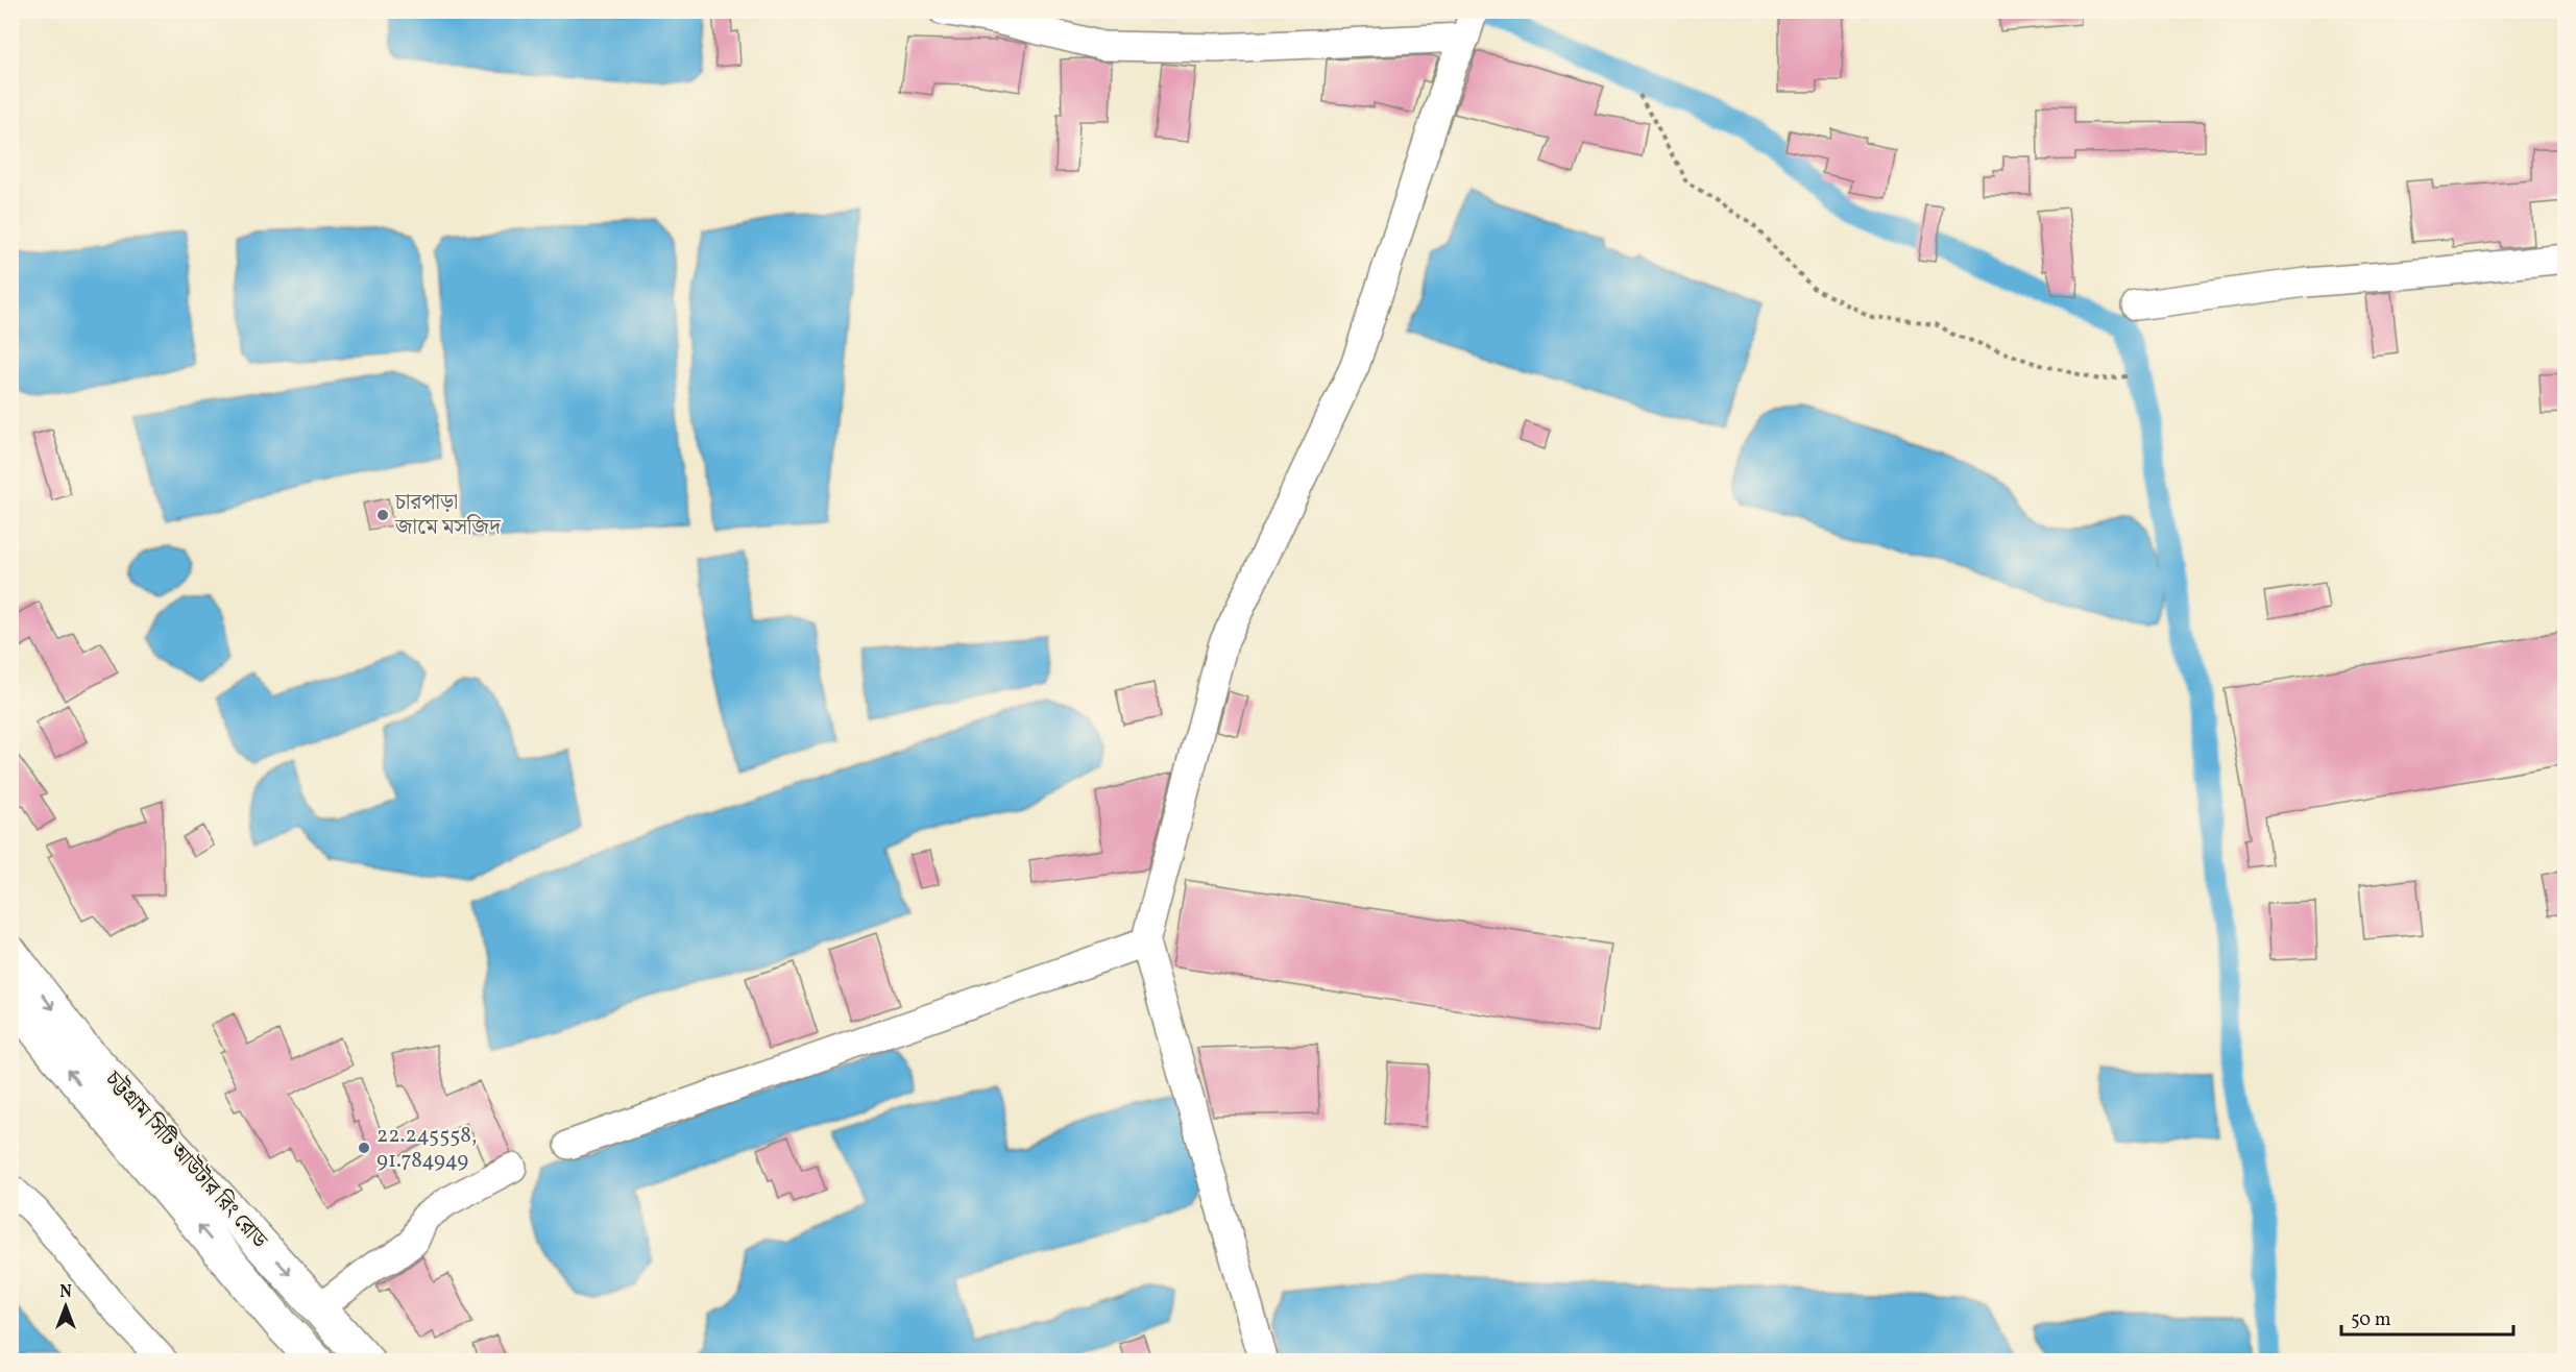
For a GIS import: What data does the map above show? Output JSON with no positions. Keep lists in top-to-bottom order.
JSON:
{
  "streets": {
    "main road": ["চট্টগ্রাম সিটি আউটার রিং রোড"]
  },
  "places": ["চারপাড়া জামে মসজিদ", "22.245558, 91.784949"],
  "scale_bar": "50 m",
  "north": "top"
}
